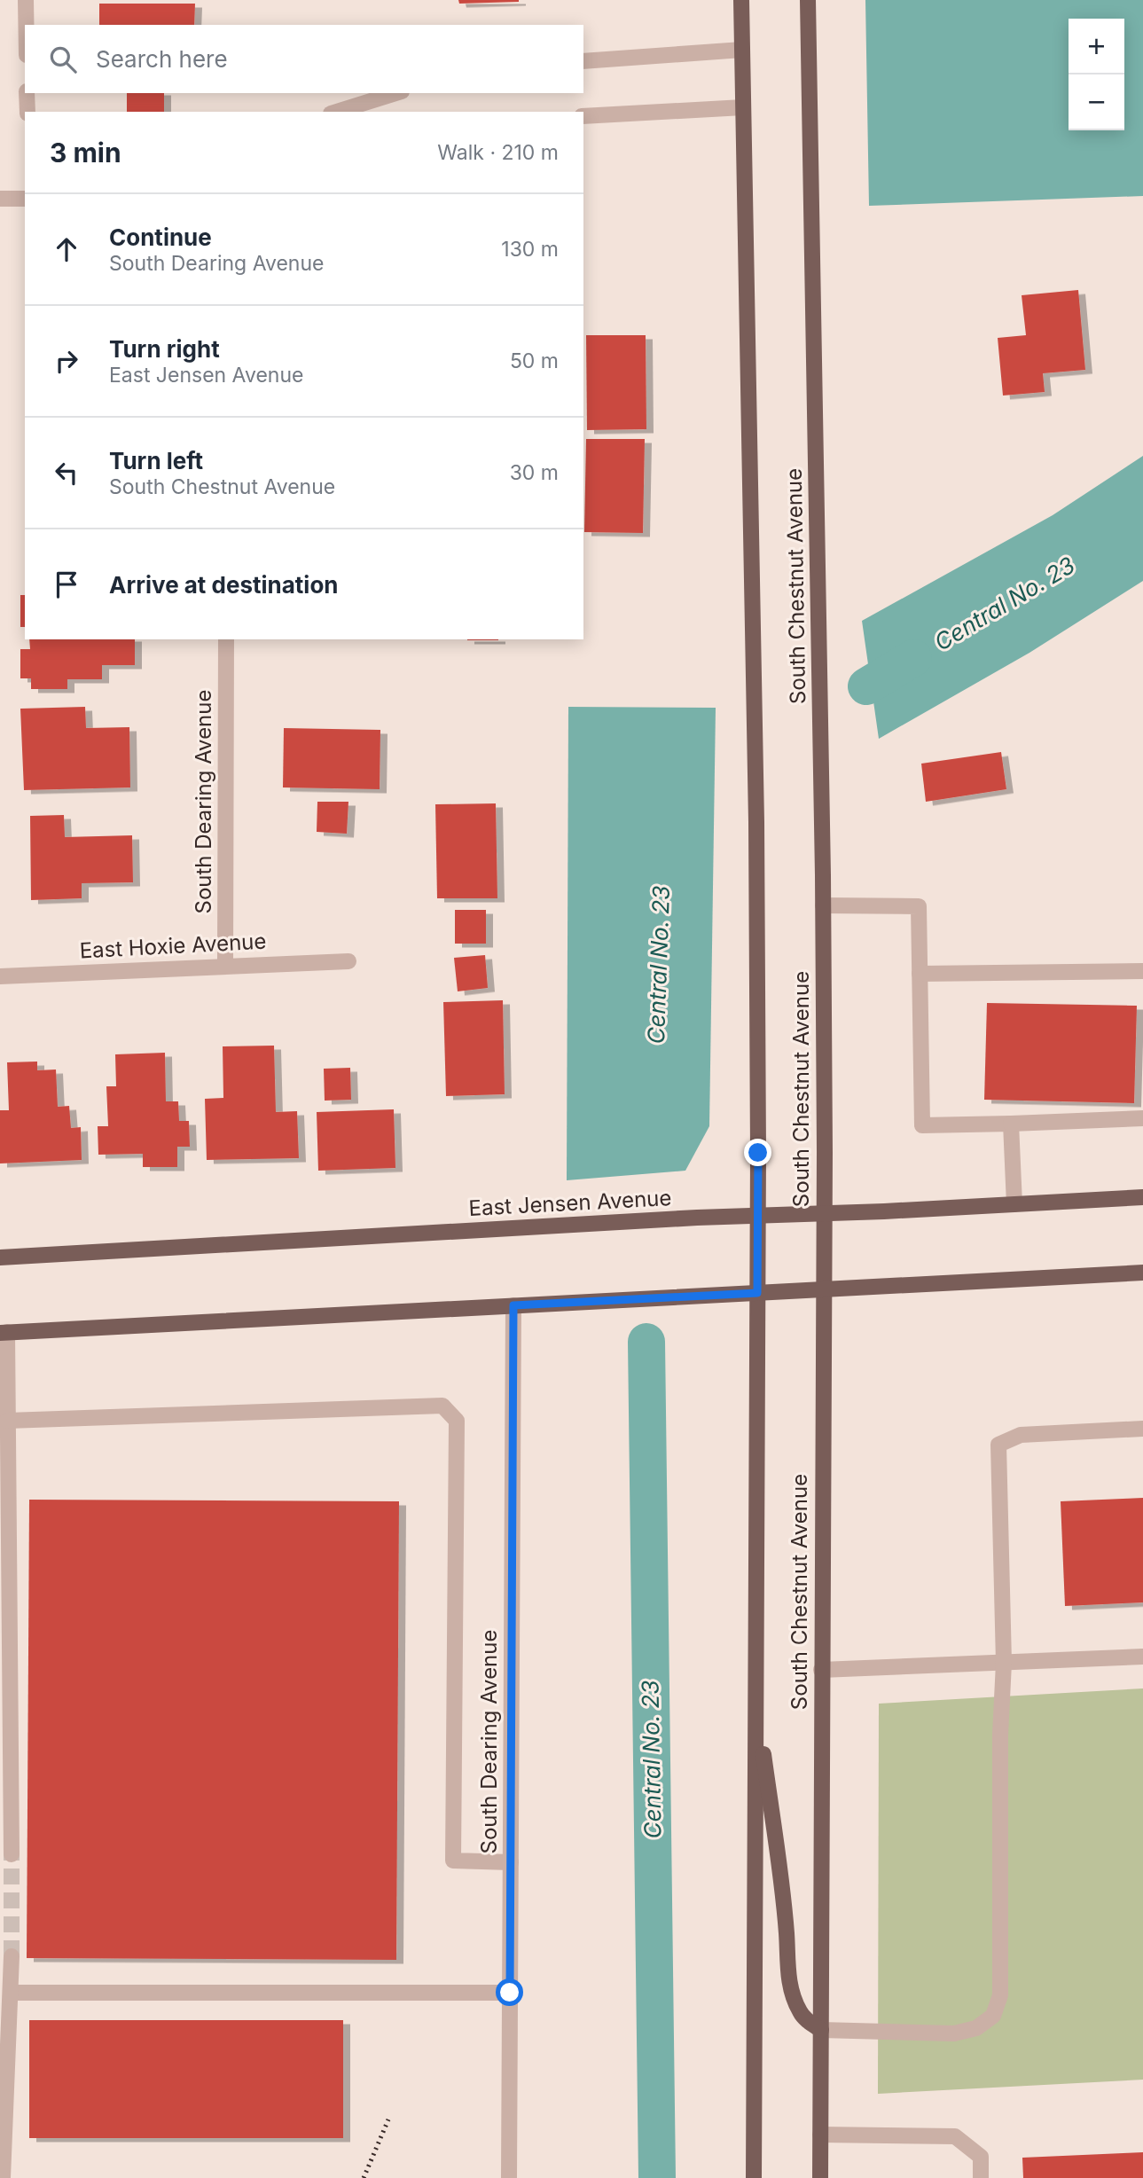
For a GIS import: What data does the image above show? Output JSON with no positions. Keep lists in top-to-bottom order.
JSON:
{
  "streets": {
    "main road": ["South Chestnut Avenue", "East Jensen Avenue"],
    "street": ["South Dearing Avenue", "East Hoxie Avenue"]
  },
  "crossings": [
    ["South Chestnut Avenue", "East Jensen Avenue"],
    ["South Dearing Avenue", "East Hoxie Avenue"]
  ],
  "water": ["Central No. 23"],
  "page": {
    "map_buttons": ["+", "−"],
    "search": "Search here",
    "heading": ["3 min", "Walk · 210 m"],
    "list": [
      ["Continue", "South Dearing Avenue", "130 m"],
      ["Turn right", "East Jensen Avenue", "50 m"],
      ["Turn left", "South Chestnut Avenue", "30 m"],
      "Arrive at destination"
    ]
  }
}
